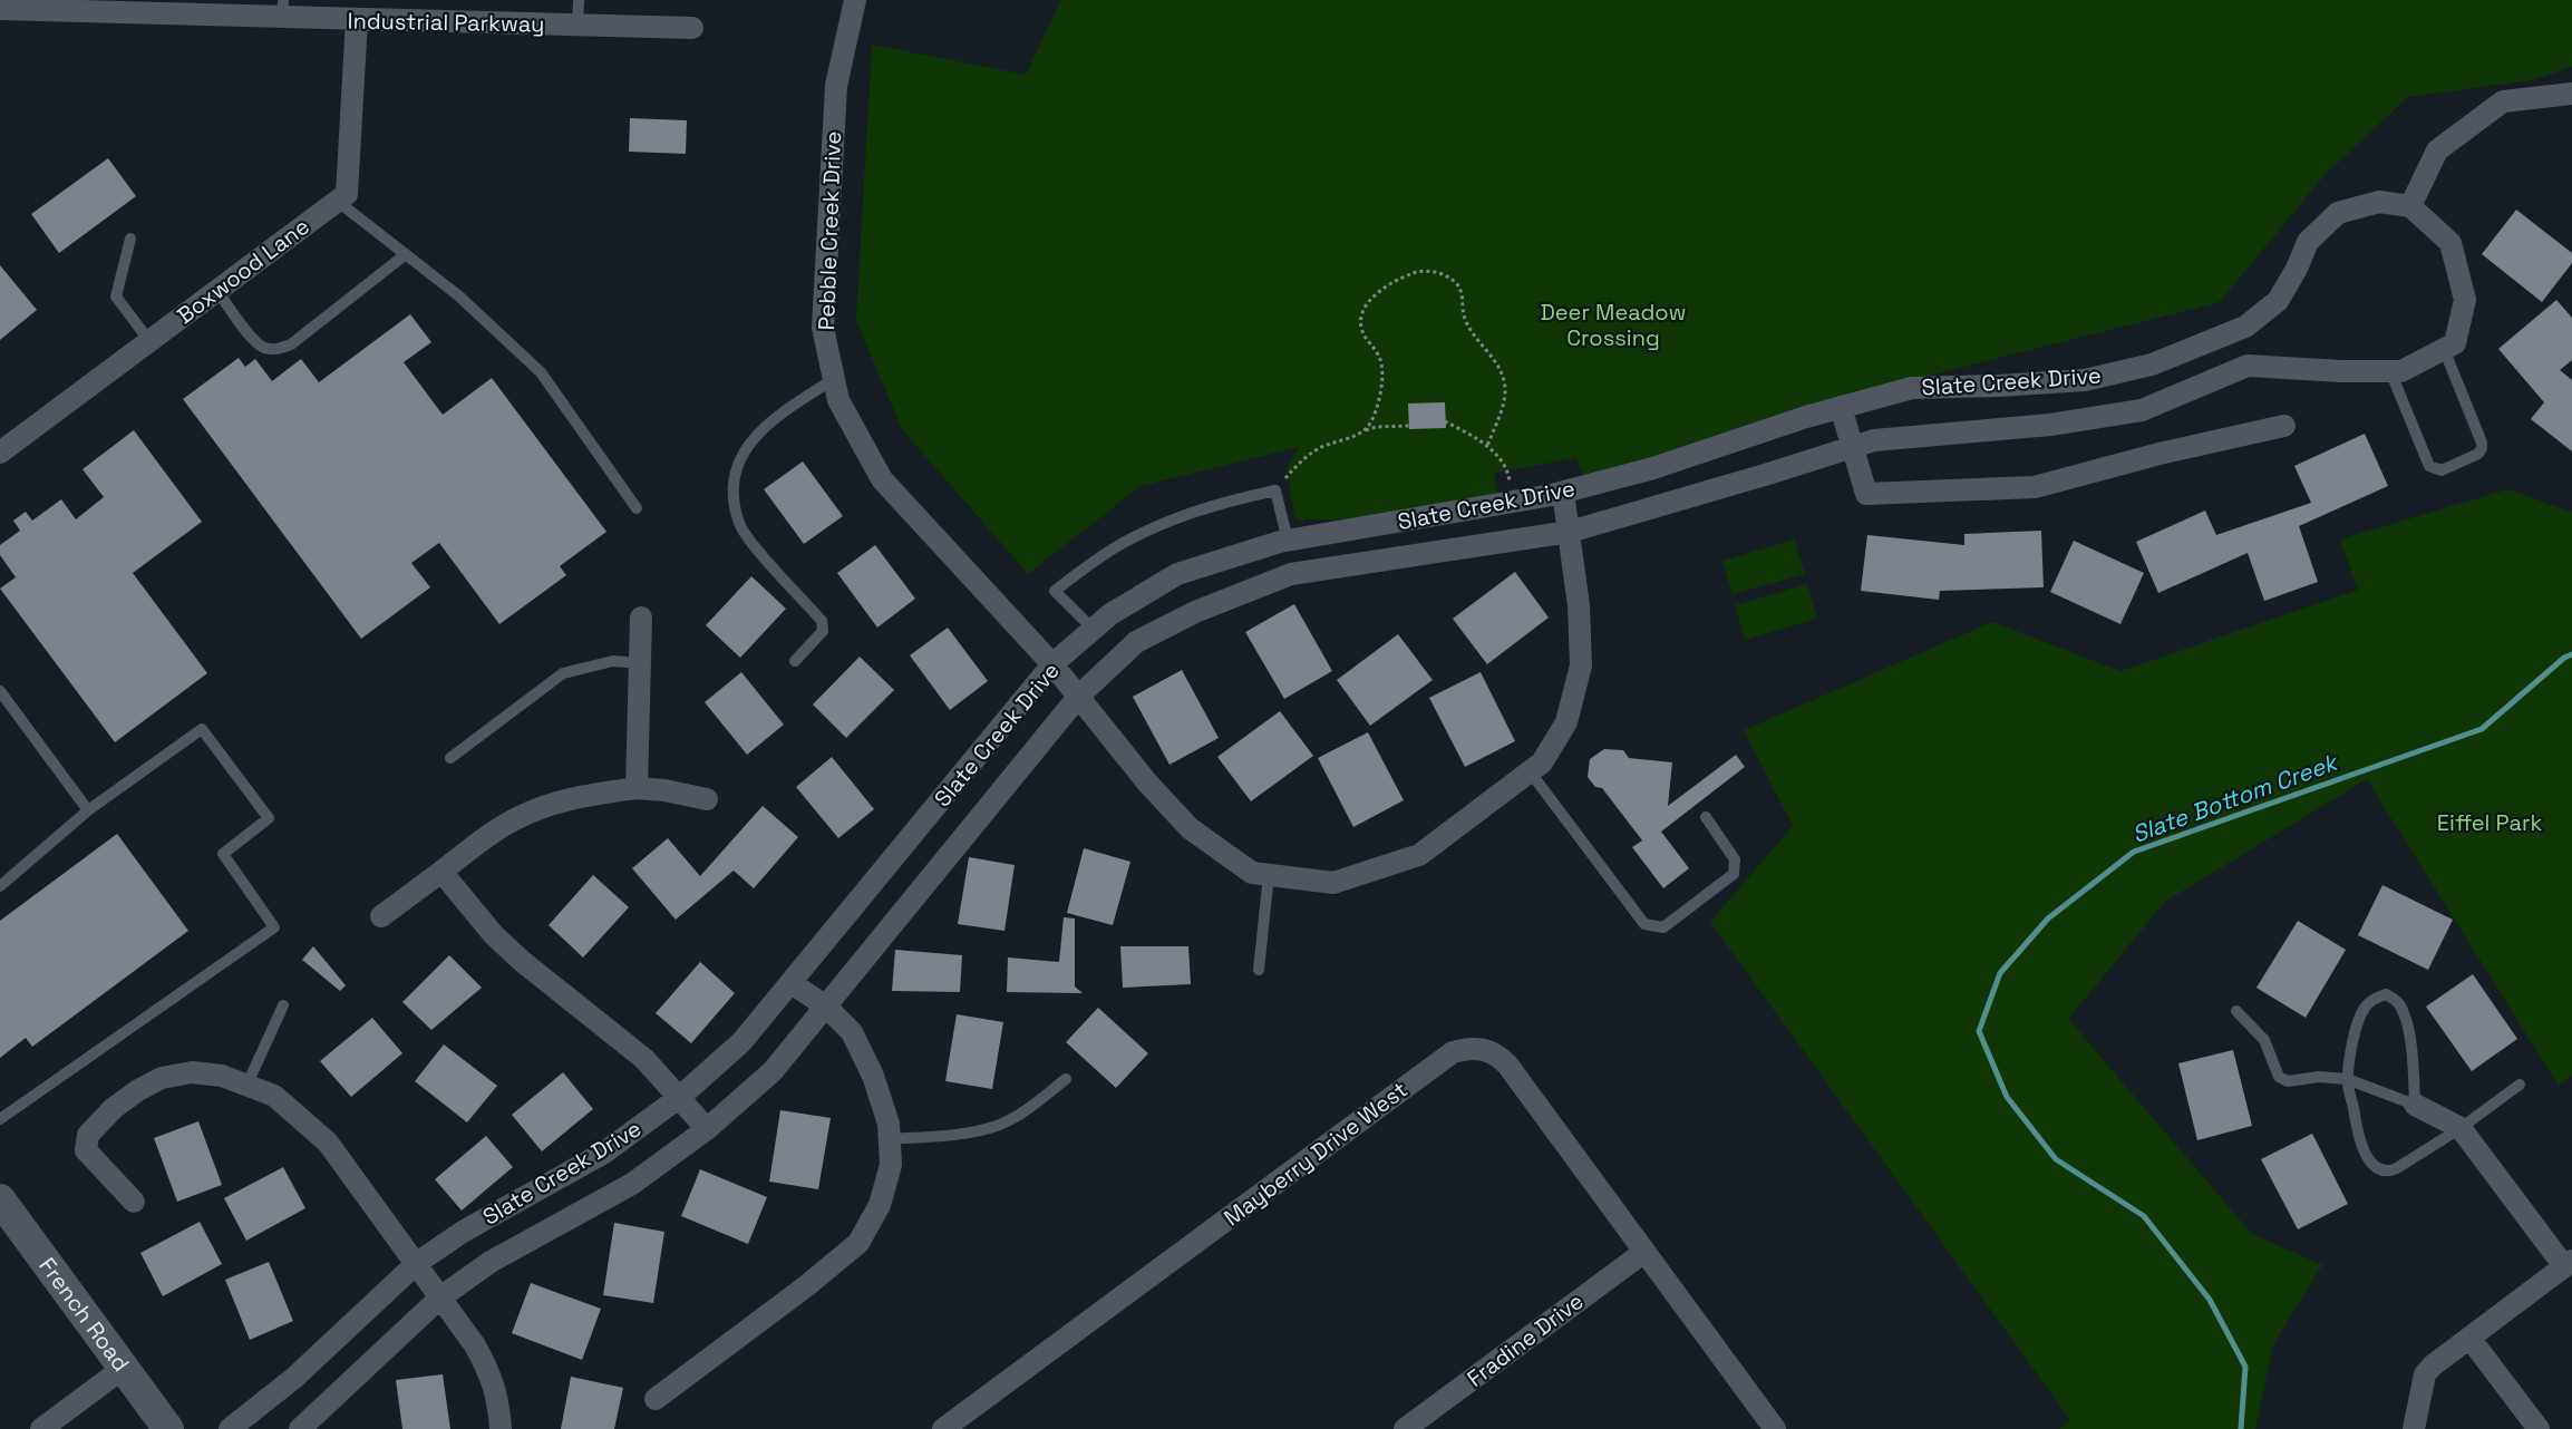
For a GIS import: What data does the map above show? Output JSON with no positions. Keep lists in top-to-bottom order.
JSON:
{
  "streets": {
    "main road": ["French Road"],
    "street": [
      "Industrial Parkway",
      "Pebble Creek Drive",
      "Boxwood Lane",
      "Slate Creek Drive",
      "Mayberry Drive West",
      "Fradine Drive"
    ]
  },
  "crossings": [
    ["Pebble Creek Drive", "Slate Creek Drive"],
    ["Mayberry Drive West", "Fradine Drive"]
  ],
  "water": ["Slate Bottom Creek"],
  "parks": ["Deer Meadow Crossing", "Eiffel Park"]
}
